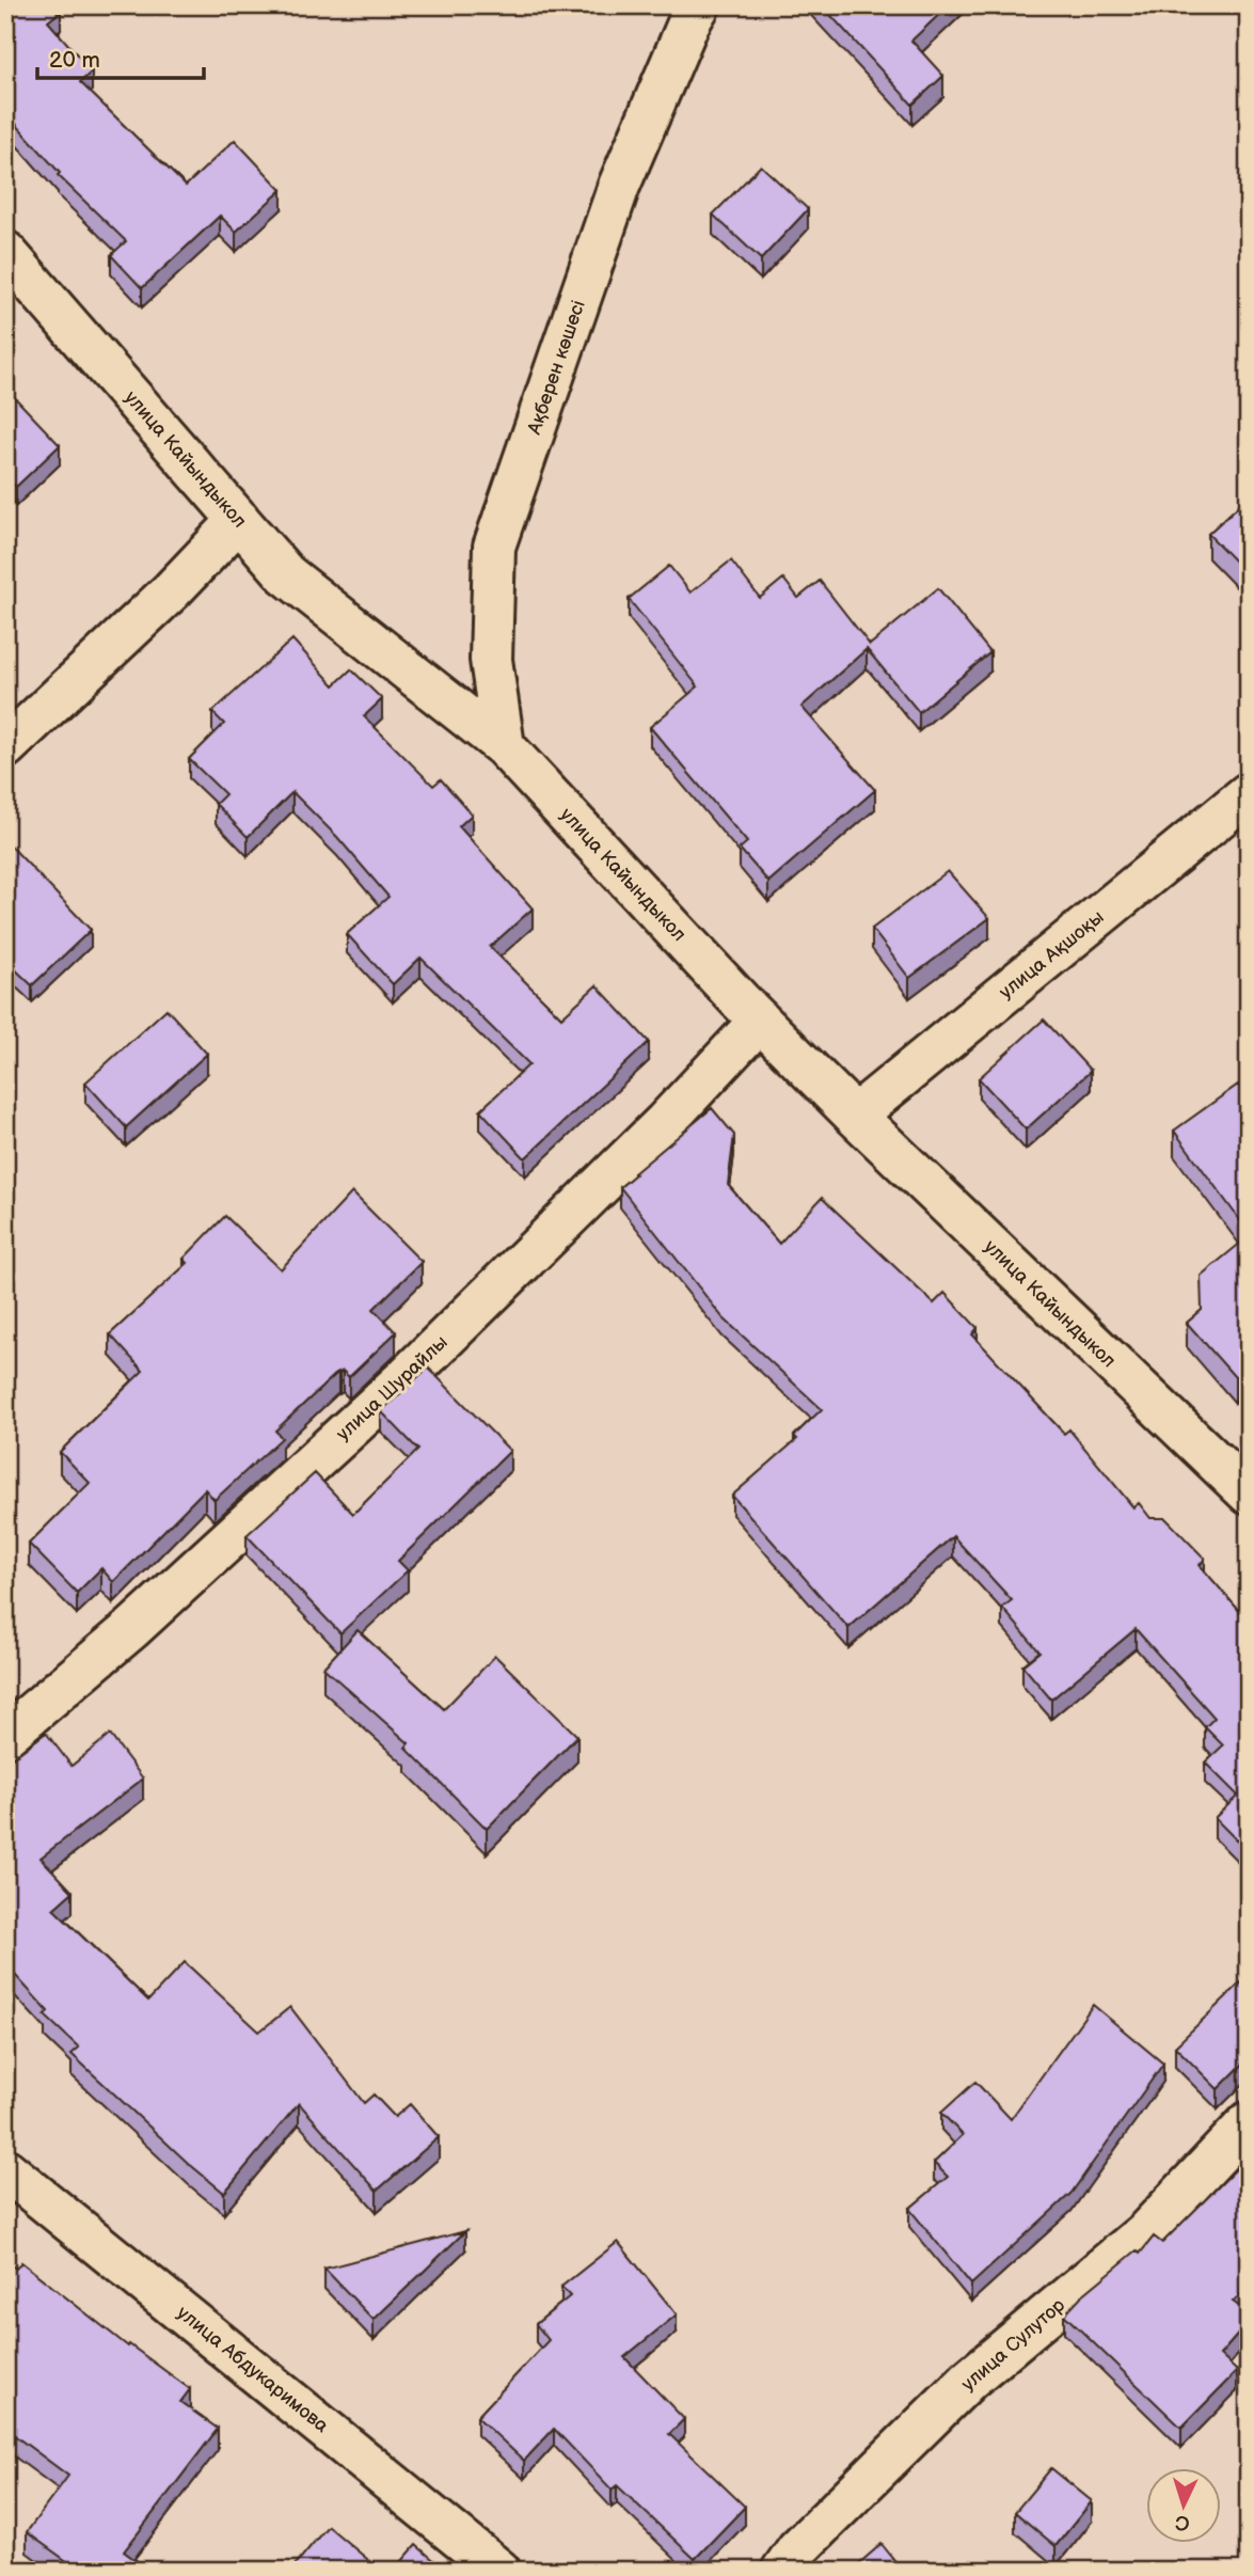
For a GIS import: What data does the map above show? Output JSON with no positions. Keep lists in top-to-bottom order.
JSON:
{
  "streets": {
    "street": [
      "Ақберен көшесі",
      "улица Кайындыкол",
      "улица Ақшоқы",
      "улица Шурайлы",
      "улица Сулутор",
      "улица Абдукаримова"
    ]
  },
  "crossings": [
    ["Ақберен көшесі", "улица Кайындыкол"],
    ["улица Кайындыкол", "улица Ақшоқы"],
    ["улица Кайындыкол", "улица Шурайлы"]
  ],
  "scale_bar": "20 m",
  "north": "bottom"
}
